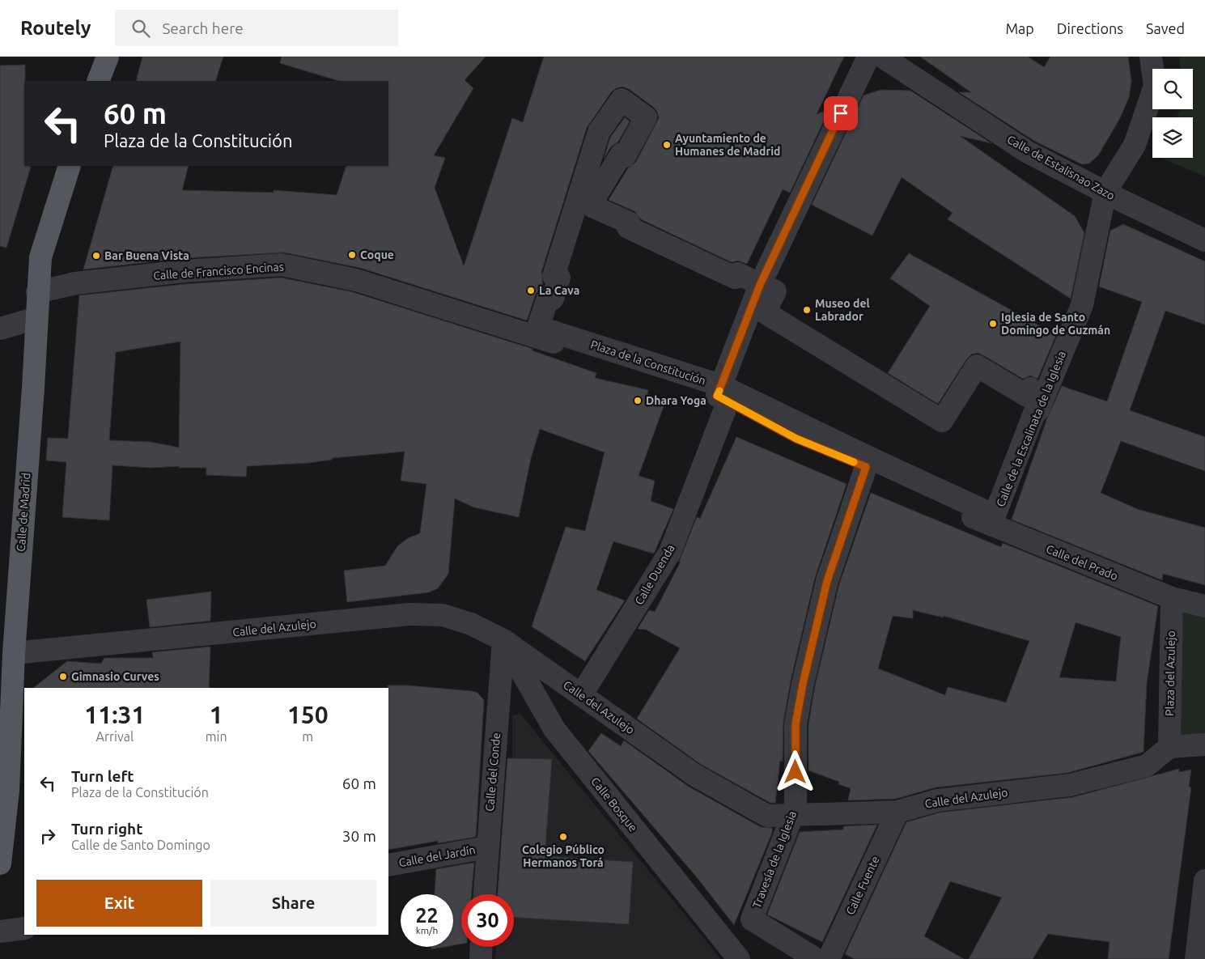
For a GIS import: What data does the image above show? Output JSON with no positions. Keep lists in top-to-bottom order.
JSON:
{
  "streets": {
    "main road": ["Calle de Madrid"],
    "street": [
      "Calle de Estalisnao Zazo",
      "Calle de Francisco Encinas",
      "Plaza de la Constitución",
      "Calle de la Escalinata de la Iglesia",
      "Calle del Prado",
      "Calle Duenda",
      "Calle del Azulejo",
      "Plaza del Azulejo",
      "Calle del Conde",
      "Calle Bosque",
      "Calle del Jardín",
      "Travesía de la Iglesia",
      "Calle Fuente"
    ]
  },
  "crossings": [
    ["Calle de Estalisnao Zazo", "Calle de la Escalinata de la Iglesia"],
    ["Calle de Francisco Encinas", "Plaza de la Constitución"],
    ["Calle de Francisco Encinas", "Calle de Madrid"],
    ["Plaza de la Constitución", "Calle de la Escalinata de la Iglesia"],
    ["Plaza de la Constitución", "Calle del Prado"],
    ["Plaza de la Constitución", "Calle Duenda"],
    ["Plaza de la Constitución", "Travesía de la Iglesia"],
    ["Calle de la Escalinata de la Iglesia", "Calle del Prado"],
    ["Calle de Madrid", "Calle del Azulejo"],
    ["Calle del Prado", "Plaza del Azulejo"],
    ["Calle Duenda", "Calle del Azulejo"],
    ["Calle del Azulejo", "Plaza del Azulejo"],
    ["Calle del Azulejo", "Calle del Conde"],
    ["Calle del Azulejo", "Calle Bosque"],
    ["Calle del Azulejo", "Travesía de la Iglesia"],
    ["Calle del Azulejo", "Calle Fuente"],
    ["Calle del Conde", "Calle Bosque"],
    ["Calle del Conde", "Calle del Jardín"]
  ],
  "places": [
    "Ayuntamiento de Humanes de Madrid",
    "Coque",
    "Bar Buena Vista",
    "La Cava",
    "Museo del Labrador",
    "Iglesia de Santo Domingo de Guzmán",
    "Dhara Yoga",
    "Gimnasio Curves",
    "Colegio Público Hermanos Torá"
  ],
  "page": {
    "header": "Routely",
    "search": "Search here",
    "nav": ["Map", "Directions", "Saved"],
    "turn": ["60 m", "Plaza de la Constitución"],
    "eta": [
      "11:31",
      "Arrival",
      "1",
      "min",
      "150",
      "m"
    ],
    "list": [
      {
        "name": "Turn left",
        "note": "Plaza de la Constitución",
        "value": "60 m"
      },
      {
        "name": "Turn right",
        "note": "Calle de Santo Domingo",
        "value": "30 m"
      }
    ],
    "buttons": ["Exit", "Share"],
    "speed": "22 km/h",
    "limit": "30"
  }
}
